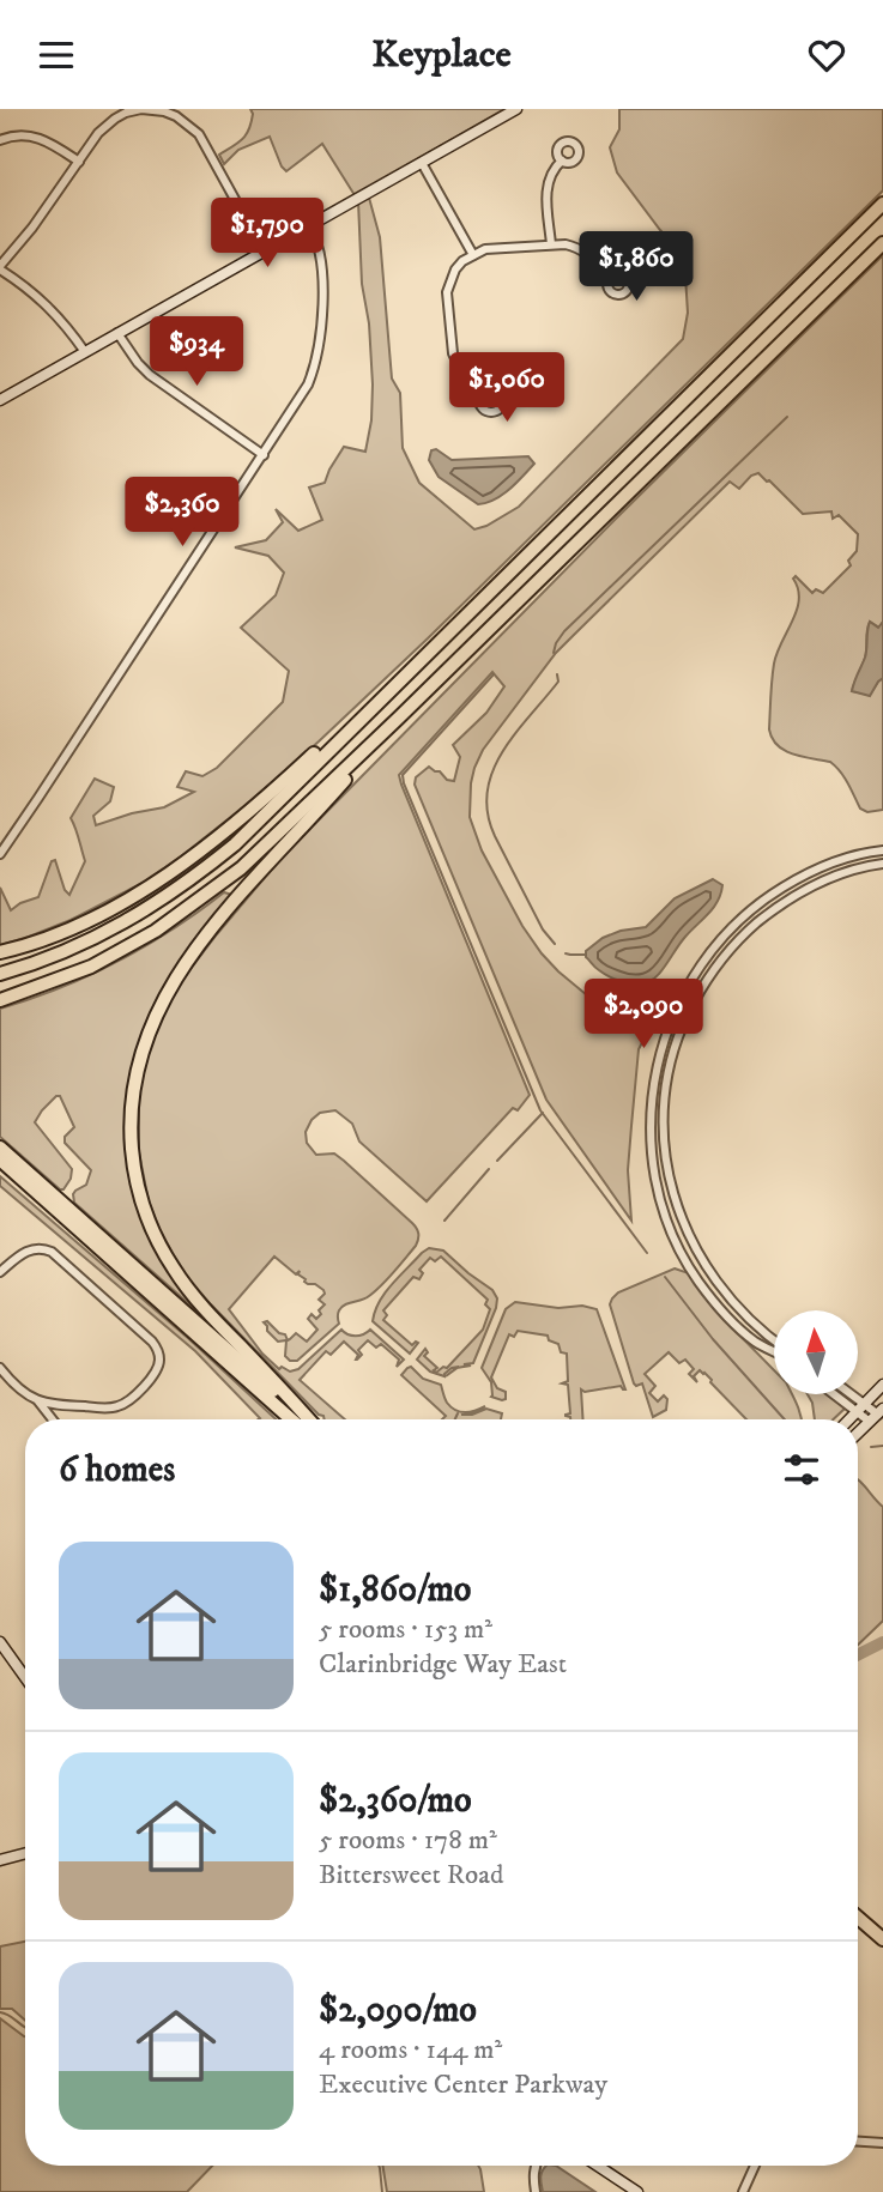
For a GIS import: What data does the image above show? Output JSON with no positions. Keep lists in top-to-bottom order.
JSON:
{
  "north": "top",
  "page": {
    "header": "Keyplace",
    "price": [
      "$1,790",
      "$1,860",
      "$934",
      "$1,060",
      "$2,360",
      "$2,090"
    ],
    "heading": "6 homes",
    "list": [
      {
        "name": "$1,860/mo",
        "note": "5 rooms · 153 m² · Clarinbridge Way East"
      },
      {
        "name": "$2,360/mo",
        "note": "5 rooms · 178 m² · Bittersweet Road"
      },
      {
        "name": "$2,090/mo",
        "note": "4 rooms · 144 m² · Executive Center Parkway"
      }
    ]
  }
}
